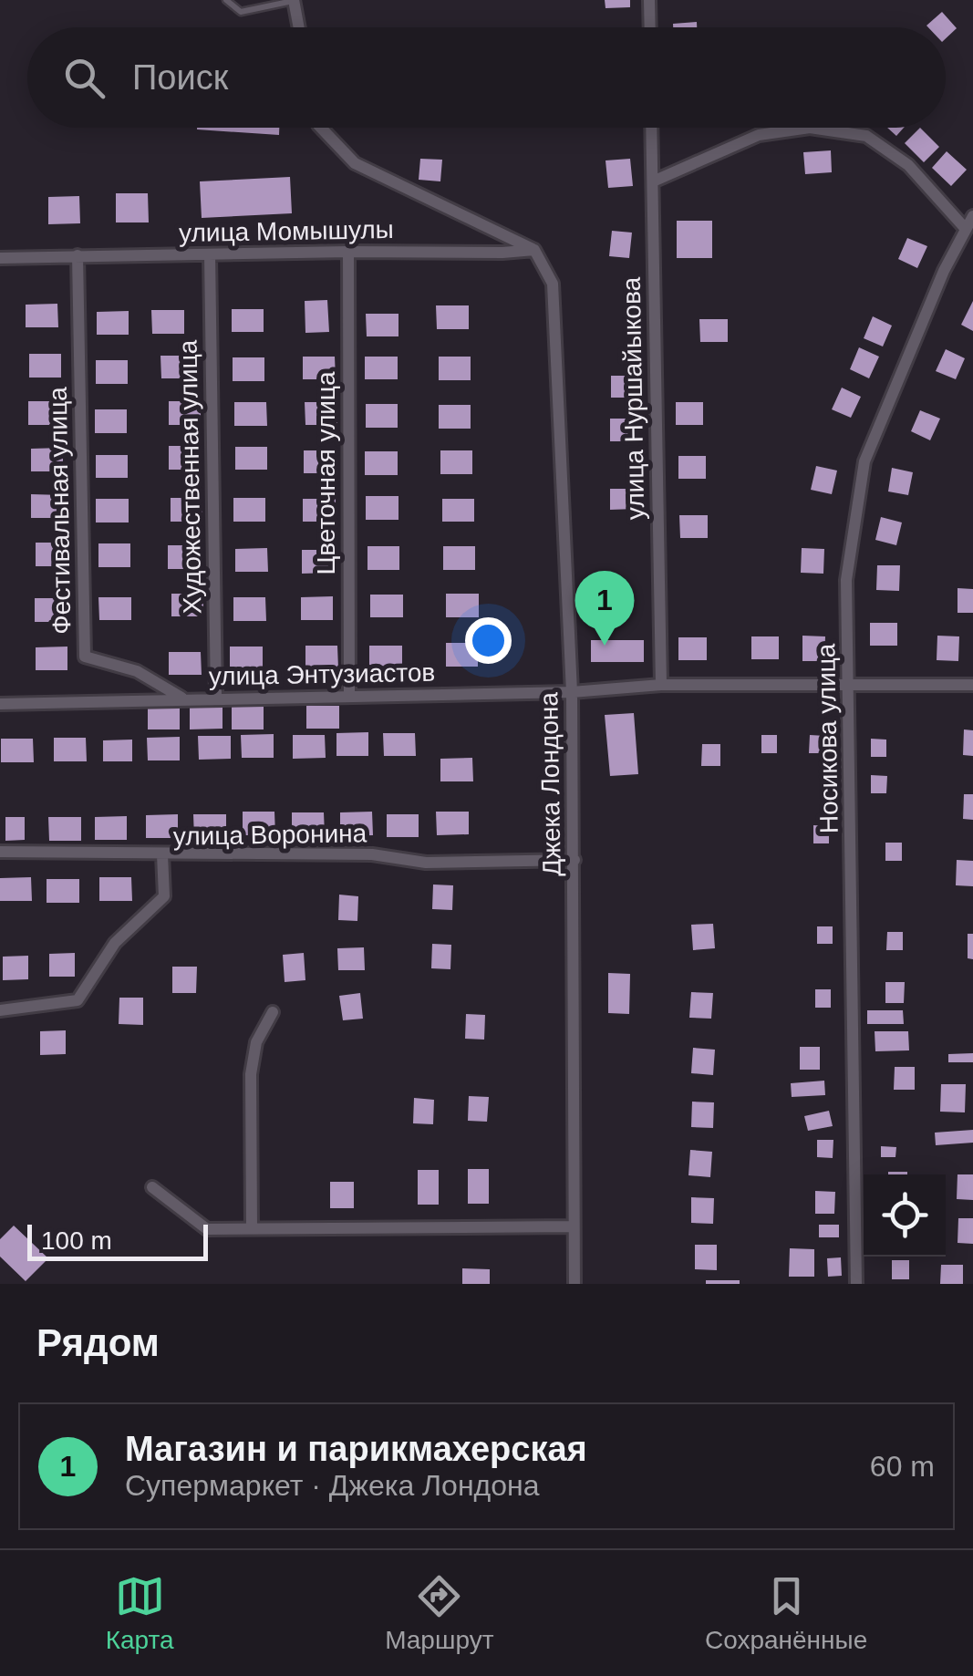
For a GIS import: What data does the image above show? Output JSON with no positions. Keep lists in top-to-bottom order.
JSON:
{
  "streets": {
    "street": [
      "улица Момышулы",
      "улица Нуршайыкова",
      "Цветочная улица",
      "Художественная улица",
      "Фестивальная улица",
      "улица Энтузиастов",
      "Носикова улица",
      "Джека Лондона",
      "улица Воронина"
    ]
  },
  "crossings": [
    ["улица Момышулы", "Цветочная улица"],
    ["улица Момышулы", "Художественная улица"],
    ["улица Момышулы", "Фестивальная улица"],
    ["улица Момышулы", "Джека Лондона"],
    ["улица Нуршайыкова", "улица Энтузиастов"],
    ["Цветочная улица", "улица Энтузиастов"],
    ["Художественная улица", "улица Энтузиастов"],
    ["Фестивальная улица", "улица Энтузиастов"],
    ["улица Энтузиастов", "Носикова улица"],
    ["улица Энтузиастов", "Джека Лондона"],
    ["Джека Лондона", "улица Воронина"]
  ],
  "scale_bar": "100 m",
  "page": {
    "search": "Поиск",
    "pins": "1",
    "scale": "100 m",
    "heading": "Рядом",
    "list": [
      {
        "mark": "1",
        "name": "Магазин и парикмахерская",
        "note": "Супермаркет · Джека Лондона",
        "value": "60 m"
      }
    ],
    "nav": ["Карта", "Маршрут", "Сохранённые"]
  }
}
